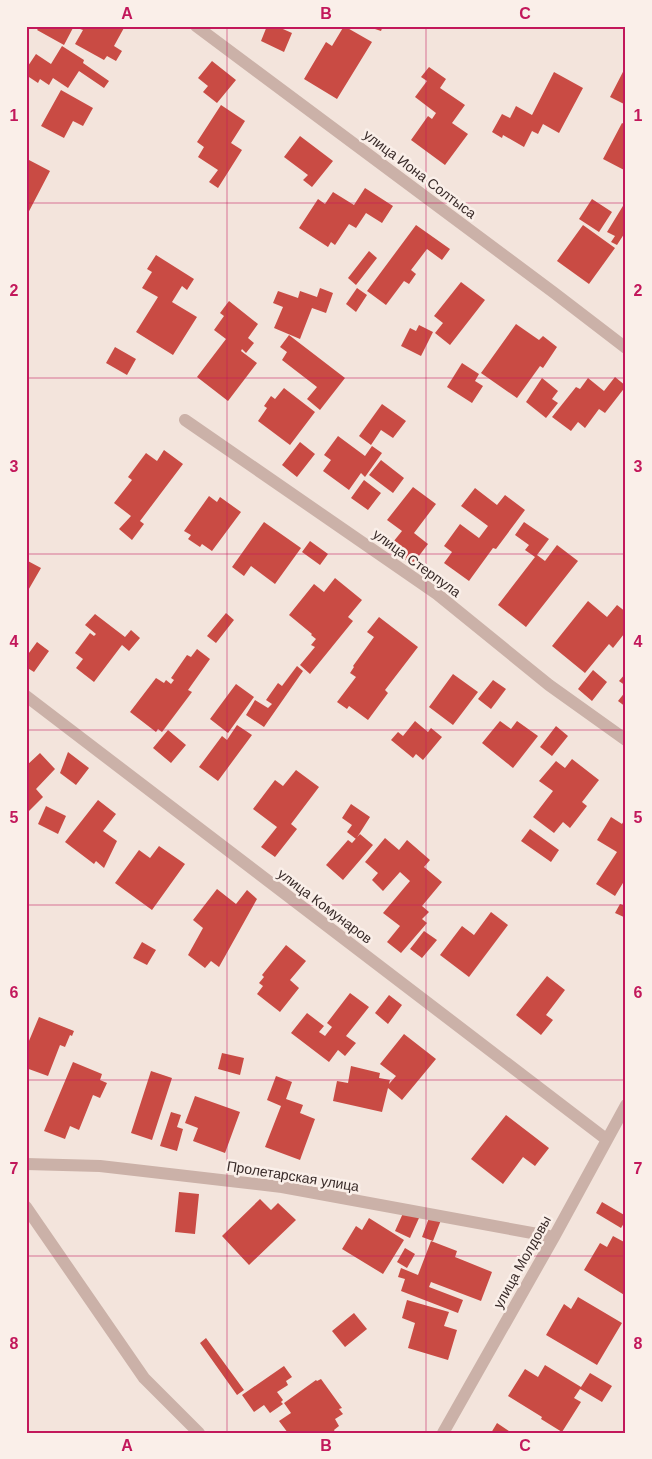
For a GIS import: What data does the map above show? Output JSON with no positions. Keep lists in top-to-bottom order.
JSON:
{
  "streets": {
    "street": [
      "улица Иона Солтыса",
      "улица Стерпула",
      "улица Комунаров",
      "Пролетарская улица",
      "улица Молдовы"
    ]
  },
  "crossings": [
    ["улица Комунаров", "улица Молдовы"],
    ["Пролетарская улица", "улица Молдовы"]
  ],
  "grid": {
    "columns": ["A", "B", "C"],
    "rows": [
      "1",
      "2",
      "3",
      "4",
      "5",
      "6",
      "7",
      "8"
    ]
  }
}
